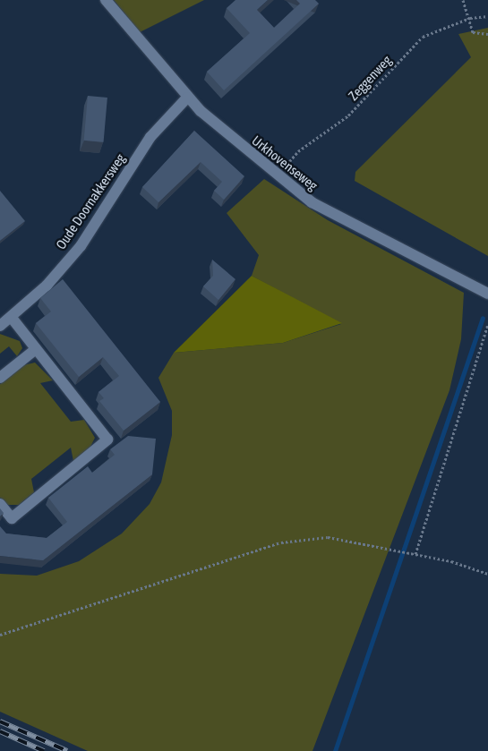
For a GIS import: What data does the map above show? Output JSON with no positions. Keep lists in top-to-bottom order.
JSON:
{
  "streets": {
    "street": ["Urkhovenseweg", "Oude Doornakkersweg"],
    "path": ["Zeggenweg"]
  },
  "crossings": [
    ["Zeggenweg", "Urkhovenseweg"],
    ["Urkhovenseweg", "Oude Doornakkersweg"]
  ]
}
